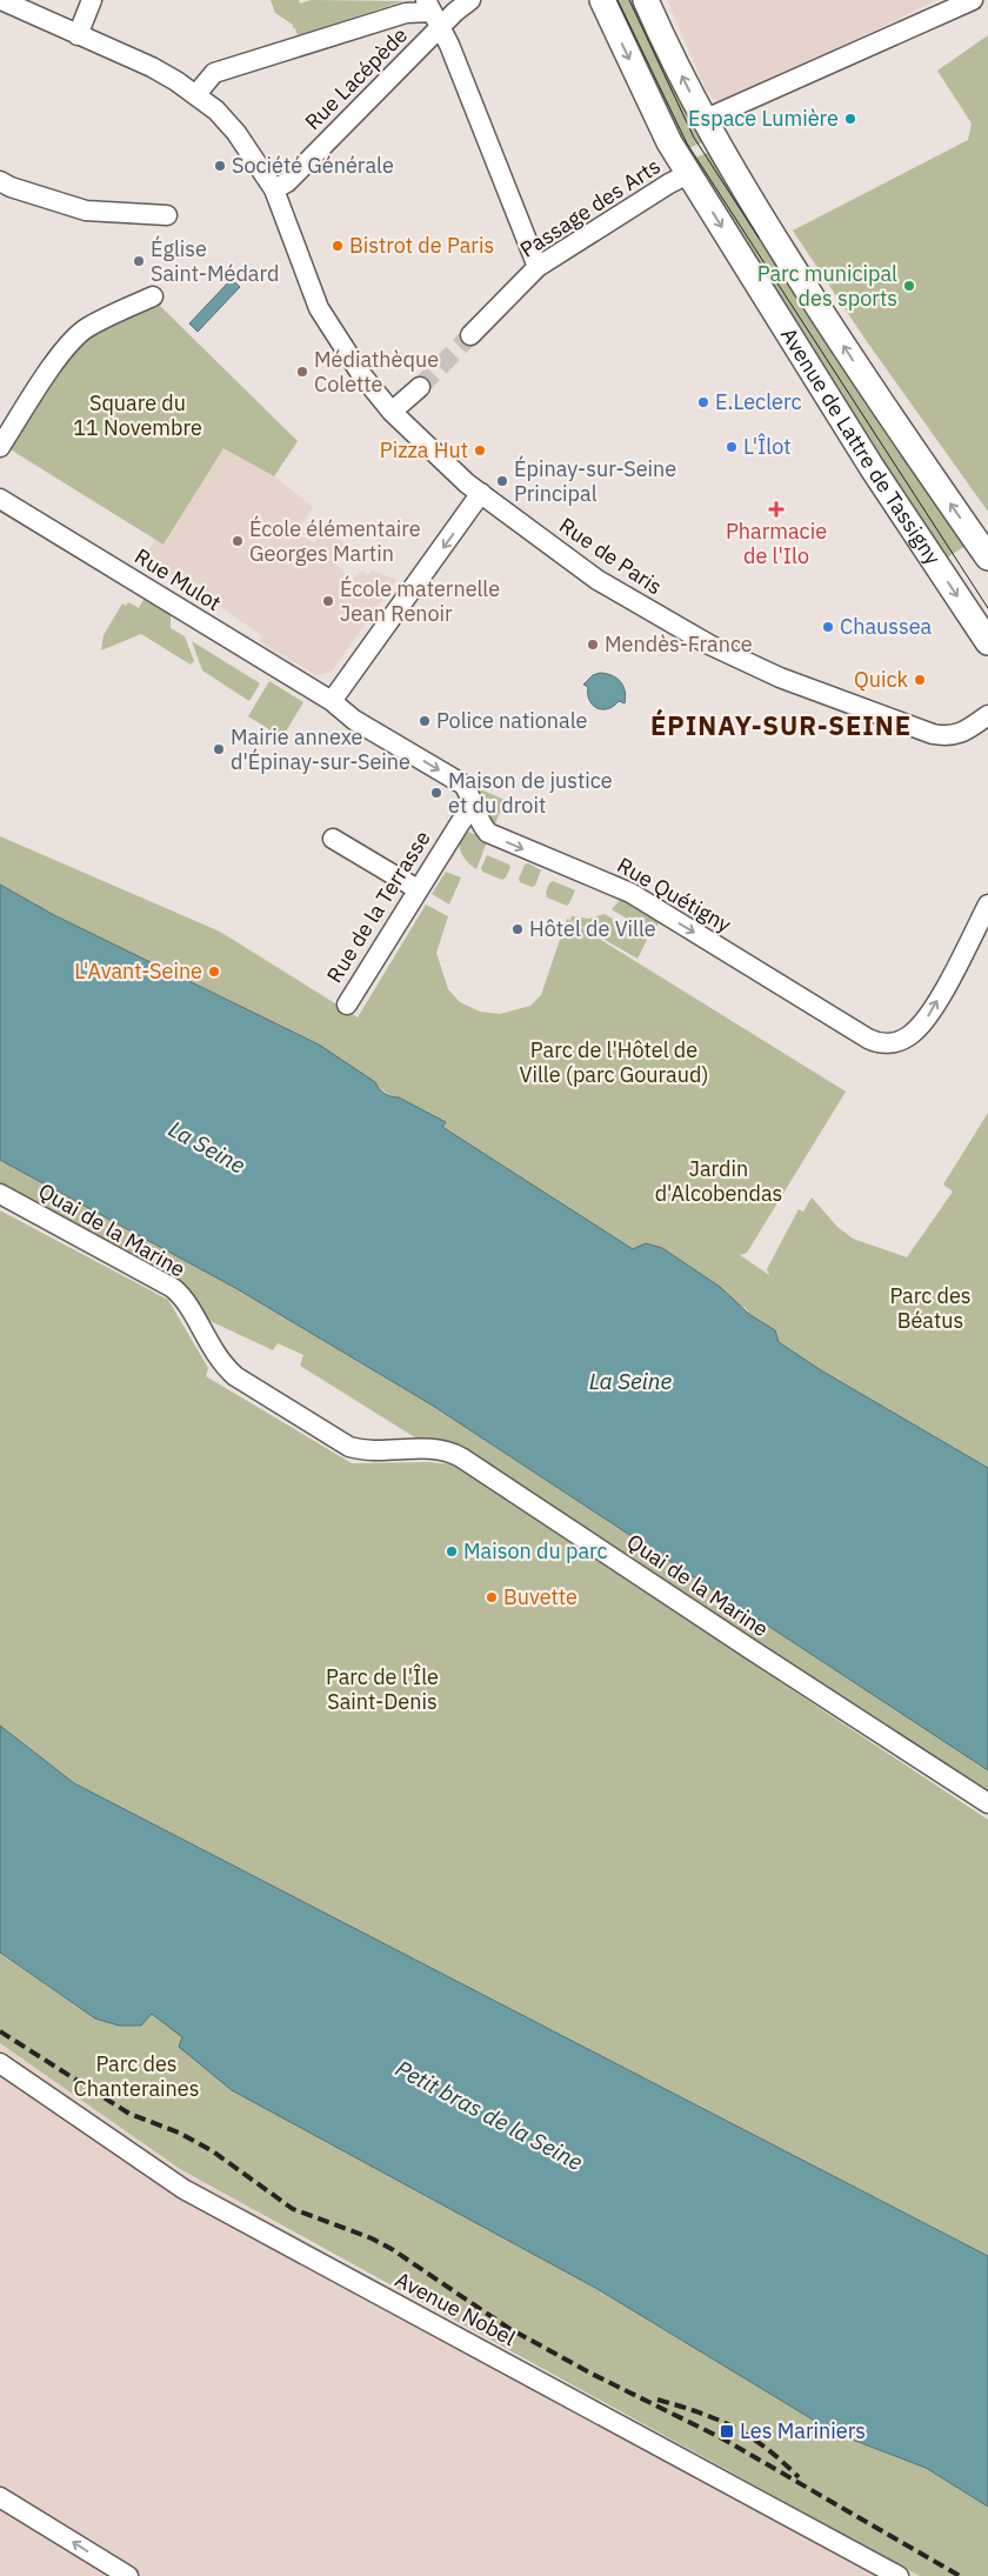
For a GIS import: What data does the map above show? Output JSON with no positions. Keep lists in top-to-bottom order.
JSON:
{
  "streets": {
    "main road": ["Avenue de Lattre de Tassigny"],
    "street": [
      "Rue Lacépède",
      "Passage des Arts",
      "Rue de Paris",
      "Rue Mulot",
      "Rue Quétigny",
      "Rue de la Terrasse",
      "Quai de la Marine",
      "Avenue Nobel"
    ]
  },
  "crossings": [
    ["Rue Lacépède", "Rue de Paris"],
    ["Passage des Arts", "Avenue de Lattre de Tassigny"],
    ["Rue Mulot", "Rue Quétigny"],
    ["Rue Quétigny", "Rue de la Terrasse"]
  ],
  "one_way": ["Rue Quétigny"],
  "districts": ["ÉPINAY-SUR-SEINE"],
  "water": ["La Seine", "Petit bras de la Seine"],
  "parks": [
    "Square du 11 Novembre",
    "Parc de l'Hôtel de Ville (parc Gouraud)",
    "Jardin d'Alcobendas",
    "Parc des Béatus",
    "Parc de l'Île Saint-Denis",
    "Parc des Chanteraines"
  ],
  "places": {
    "other": [
      "Espace Lumière",
      "Société Générale",
      "Bistrot de Paris",
      "Église Saint-Médard",
      "Parc municipal des sports",
      "Médiathèque Colette",
      "E.Leclerc",
      "L'Îlot",
      "Pizza Hut",
      "Épinay-sur-Seine Principal",
      "École élémentaire Georges Martin",
      "École maternelle Jean Renoir",
      "Chaussea",
      "Mendès-France",
      "Quick",
      "Police nationale",
      "Mairie annexe d'Épinay-sur-Seine",
      "Maison de justice et du droit",
      "Hôtel de Ville",
      "L'Avant-Seine",
      "Maison du parc",
      "Buvette"
    ],
    "health": ["Pharmacie de l'Ilo"],
    "transit": ["Les Mariniers"]
  }
}
